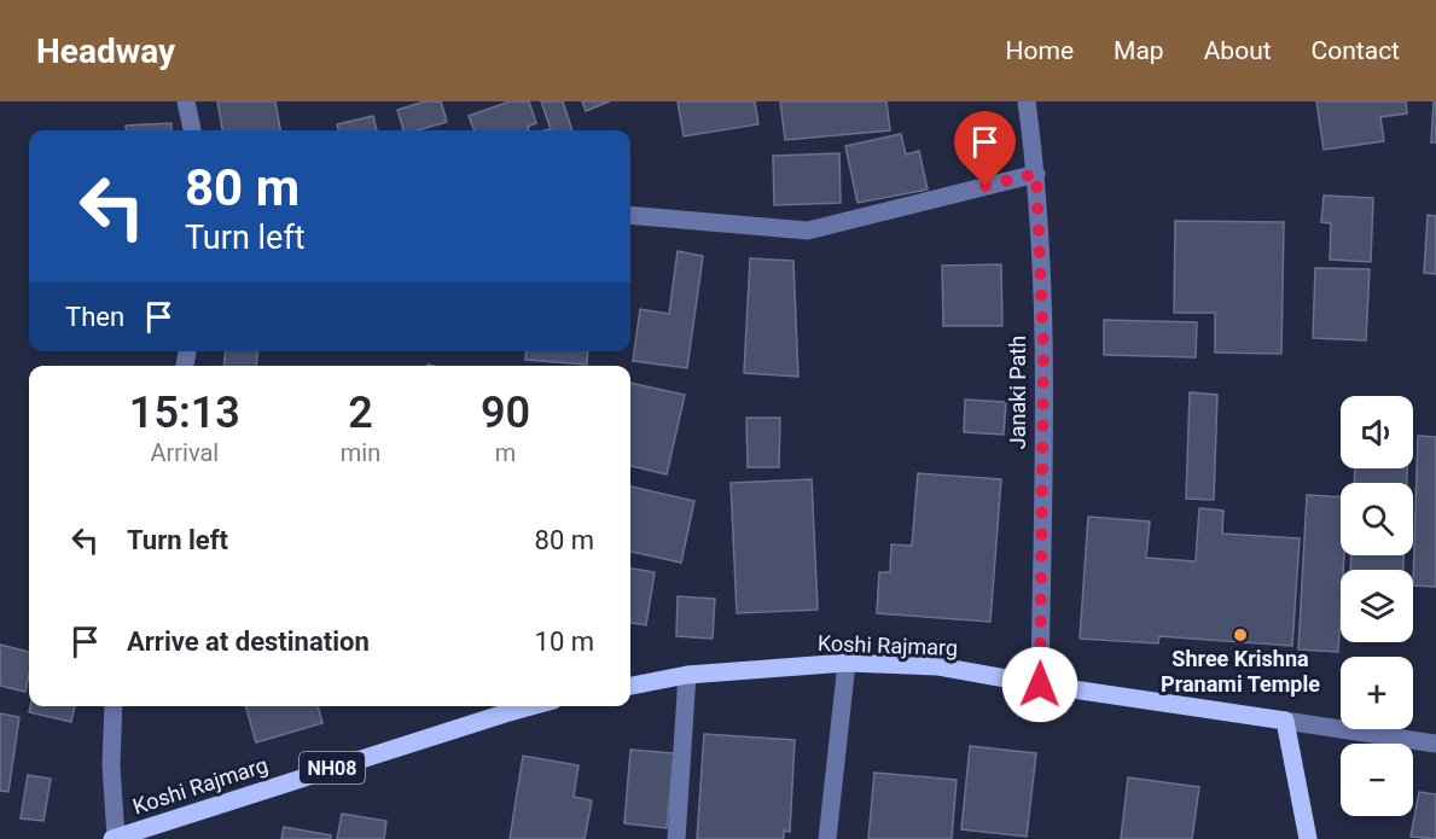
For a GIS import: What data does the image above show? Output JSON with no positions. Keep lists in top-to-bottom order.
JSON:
{
  "streets": {
    "main road": ["Koshi Rajmarg", "NH08"],
    "street": ["Janaki Path"]
  },
  "crossings": [
    ["Janaki Path", "Koshi Rajmarg"]
  ],
  "places": ["Shree Krishna Pranami Temple"],
  "page": {
    "header": "Headway",
    "nav": [
      "Home",
      "Map",
      "About",
      "Contact"
    ],
    "turn": ["80 m", "Turn left"],
    "then": "Then",
    "eta": [
      "15:13",
      "Arrival",
      "2",
      "min",
      "90",
      "m"
    ],
    "map_buttons": ["+", "−"],
    "list": [
      {
        "name": "Turn left",
        "value": "80 m"
      },
      {
        "name": "Arrive at destination",
        "value": "10 m"
      }
    ]
  }
}
